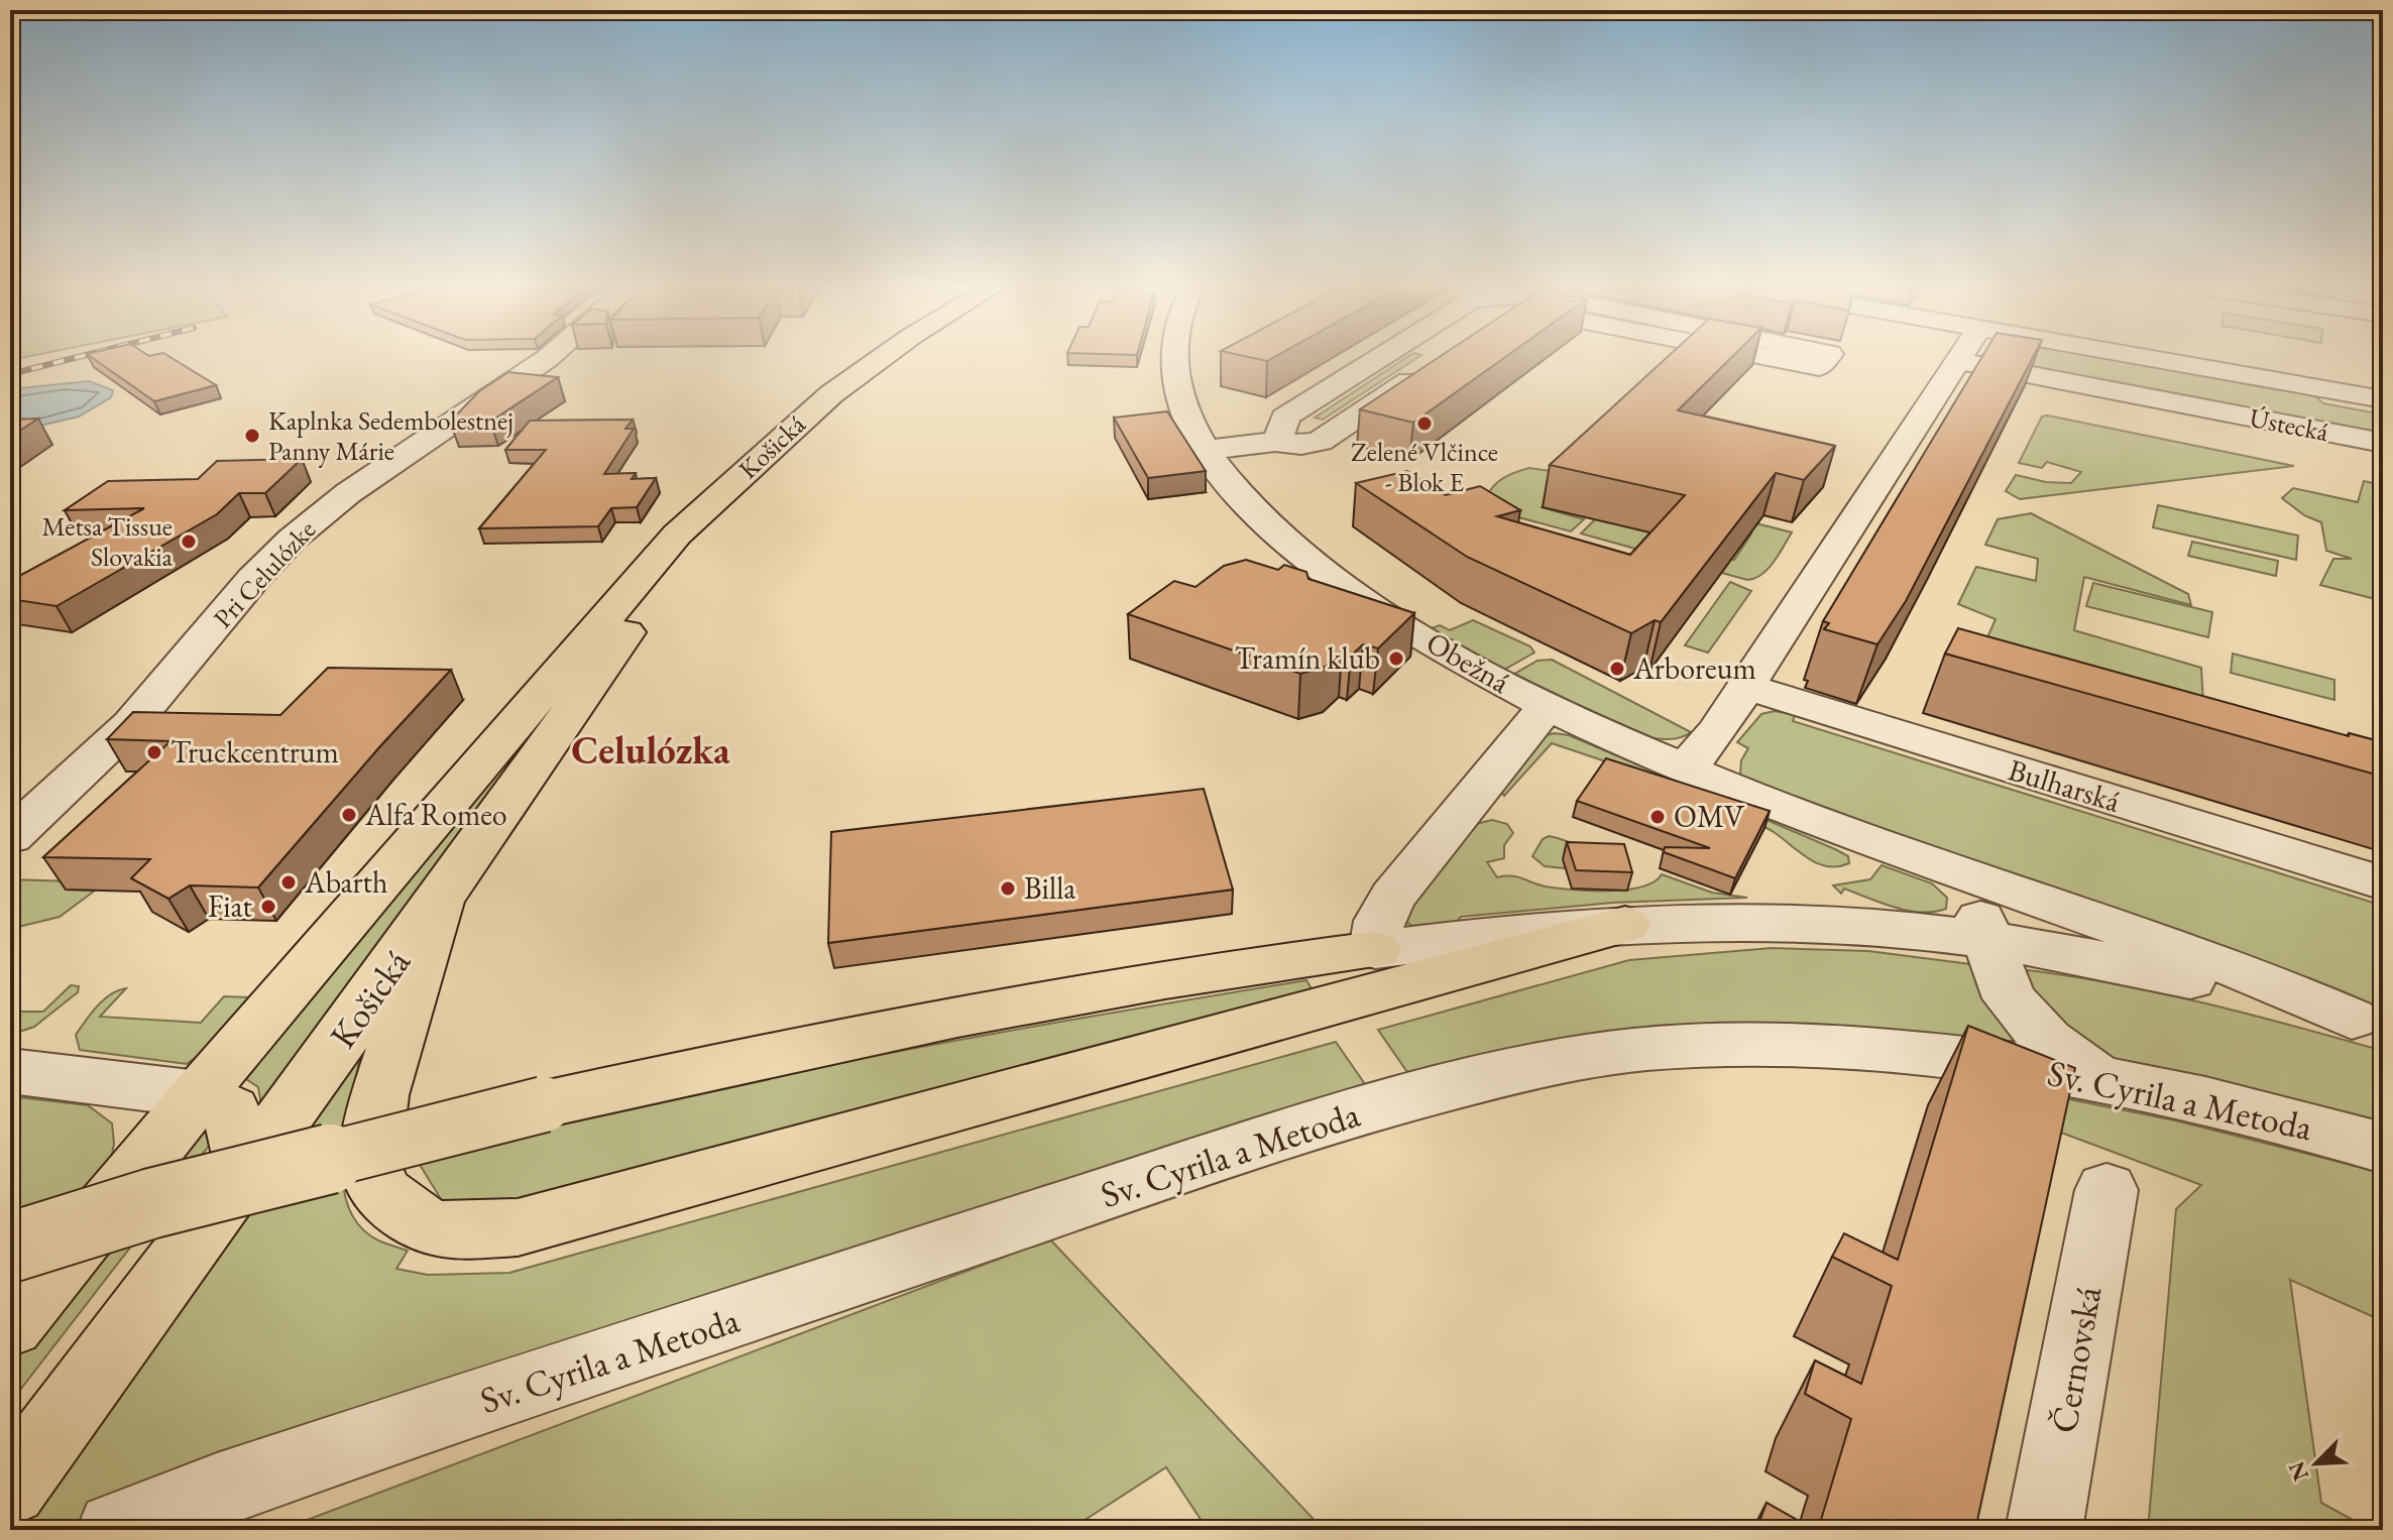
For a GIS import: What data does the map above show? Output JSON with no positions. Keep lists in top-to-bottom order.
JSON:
{
  "streets": {
    "main road": ["Košická"],
    "street": [
      "Ústecká",
      "Pri Celulózke",
      "Obežná",
      "Bulharská",
      "Sv. Cyrila a Metoda",
      "Černovská"
    ]
  },
  "districts": ["Celulózka"],
  "places": [
    "Zelené Vlčince - Blok E",
    "Kaplnka Sedembolestnej Panny Márie",
    "Metsa Tissue Slovakia",
    "Tramín klub",
    "Arboreum",
    "Truckcentrum",
    "Alfa Romeo",
    "OMV",
    "Abarth",
    "Billa",
    "Fiat"
  ],
  "north": "bottom left"
}
